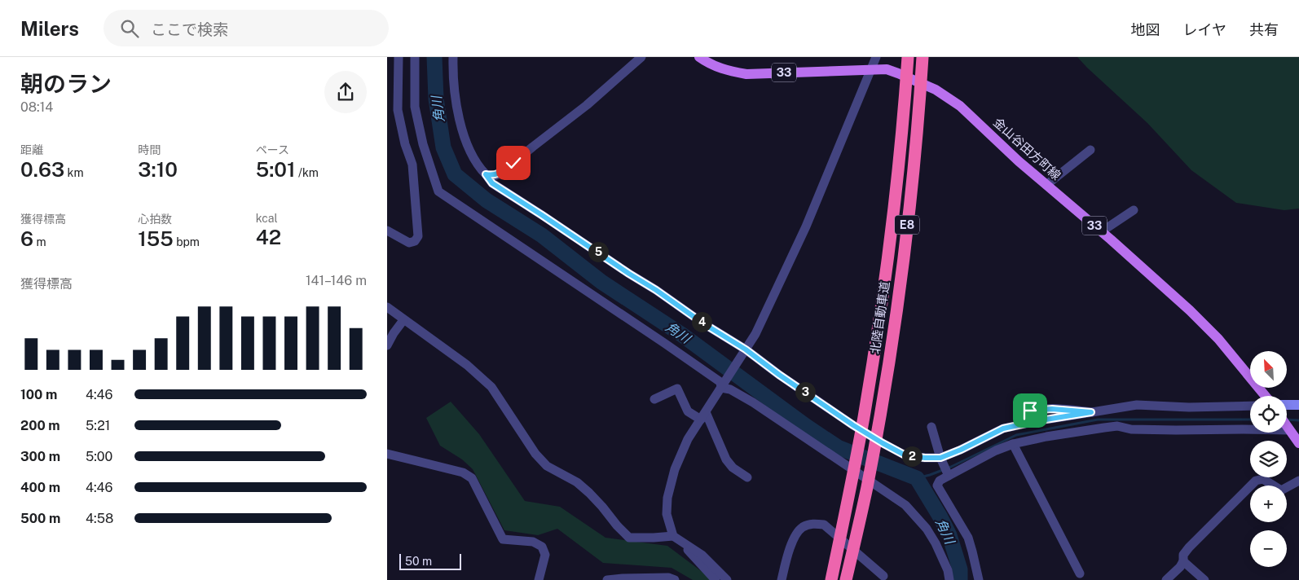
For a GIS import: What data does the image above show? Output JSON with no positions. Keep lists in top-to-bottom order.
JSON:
{
  "streets": {
    "highway": ["E8", "北陸自動車道"],
    "main road": ["33", "金山谷田方町線"]
  },
  "water": ["角川"],
  "scale_bar": "50 m",
  "north": "top left",
  "page": {
    "header": "Milers",
    "search": "ここで検索",
    "nav": ["地図", "レイヤ", "共有"],
    "heading": ["朝のラン", "08:14"],
    "stats": [
      ["距離", "0.63 km"],
      ["時間", "3:10"],
      ["ペース", "5:01 /km"],
      ["獲得標高", "6 m"],
      ["心拍数", "155 bpm"],
      ["kcal", "42"]
    ],
    "pins": [
      "5",
      "4",
      "3",
      "2"
    ],
    "chart": ["獲得標高", "141–146 m"],
    "map_buttons": ["+", "−"],
    "list": [
      {
        "name": "100 m",
        "note": "4:46"
      },
      {
        "name": "200 m",
        "note": "5:21"
      },
      {
        "name": "300 m",
        "note": "5:00"
      },
      {
        "name": "400 m",
        "note": "4:46"
      },
      {
        "name": "500 m",
        "note": "4:58"
      }
    ],
    "scale": "50 m"
  }
}
